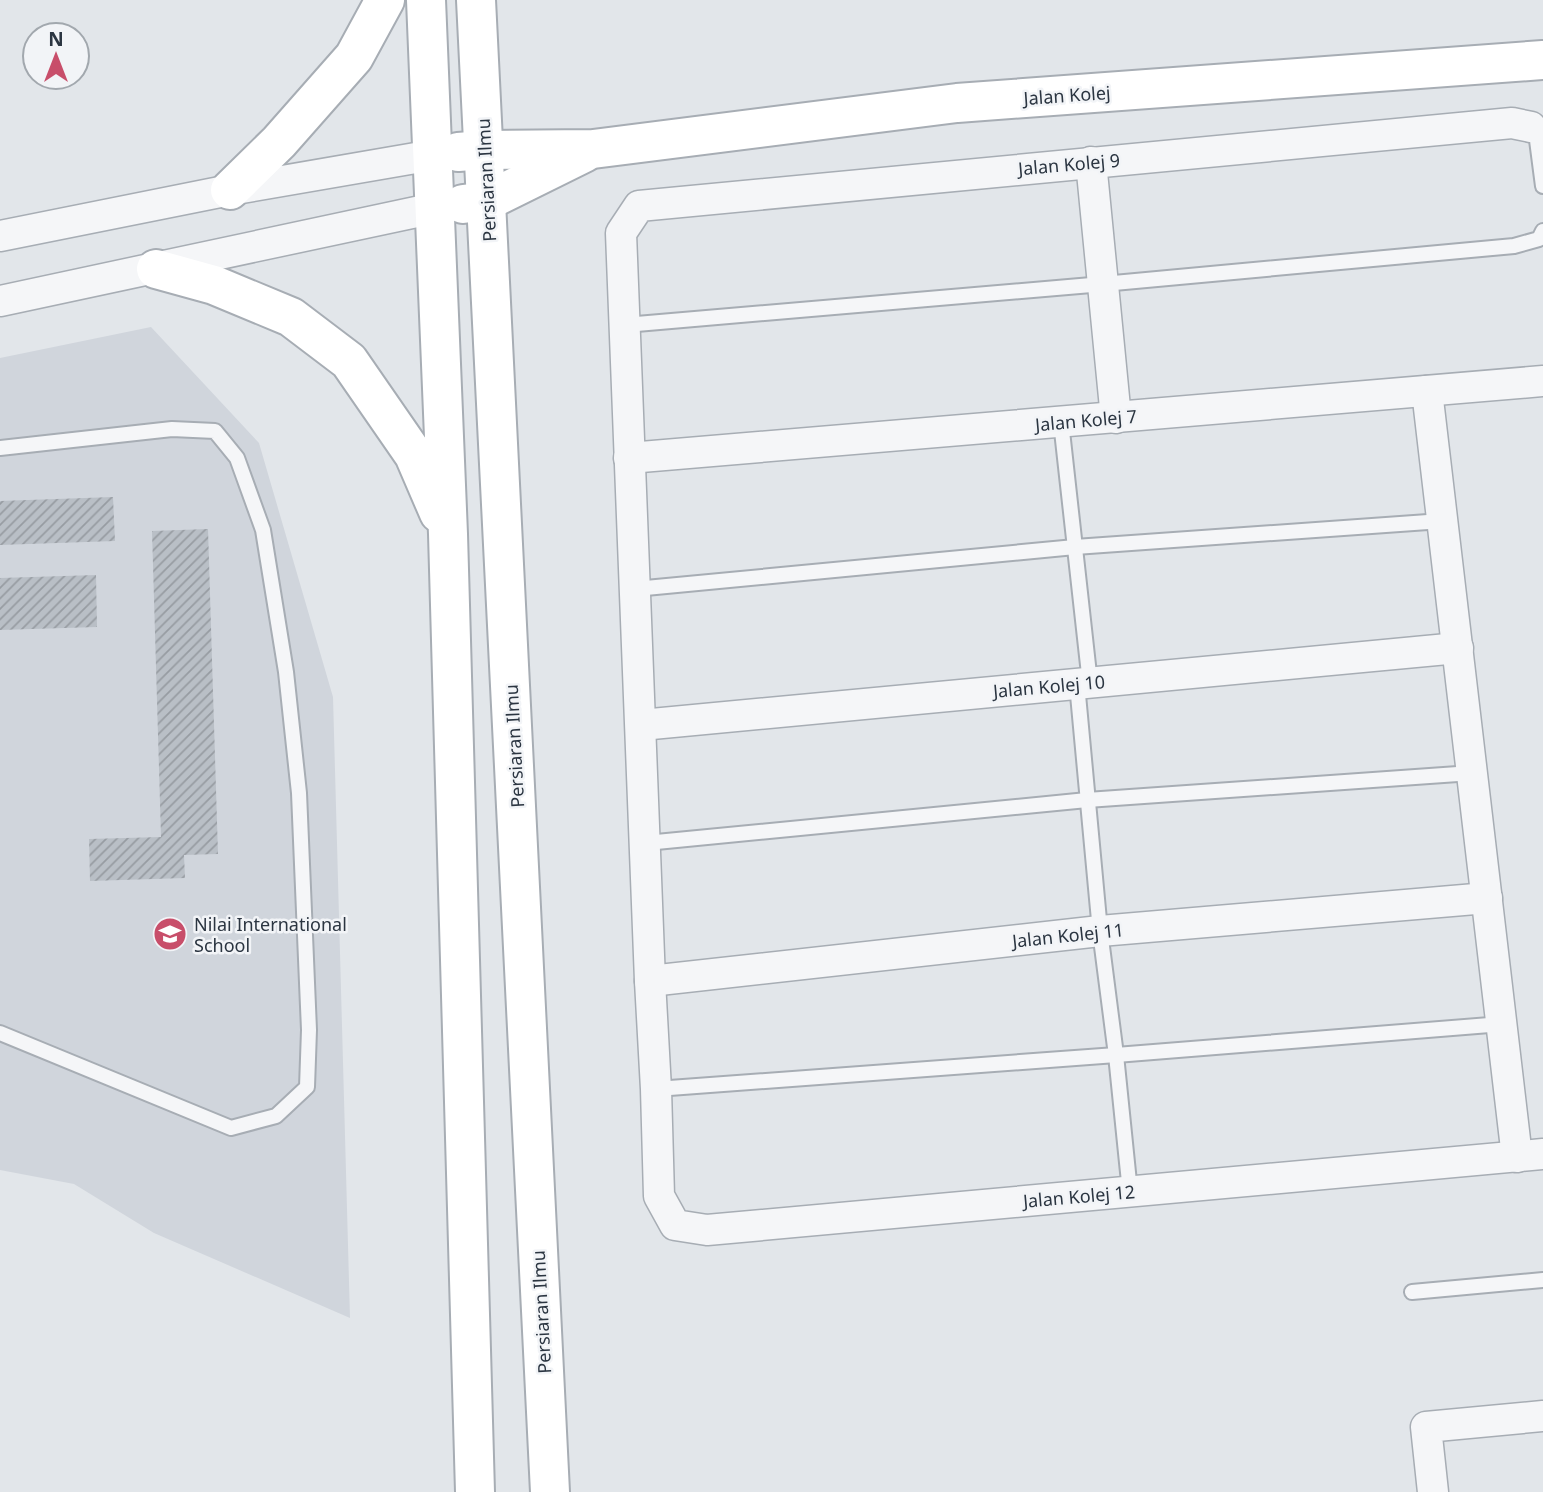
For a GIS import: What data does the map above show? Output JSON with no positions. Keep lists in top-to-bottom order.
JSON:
{
  "streets": {
    "main road": ["Jalan Kolej", "Persiaran Ilmu"],
    "street": [
      "Jalan Kolej 9",
      "Jalan Kolej 7",
      "Jalan Kolej 10",
      "Jalan Kolej 11",
      "Jalan Kolej 12"
    ]
  },
  "places": {
    "school or university": ["Nilai International School"]
  },
  "north": "top"
}
